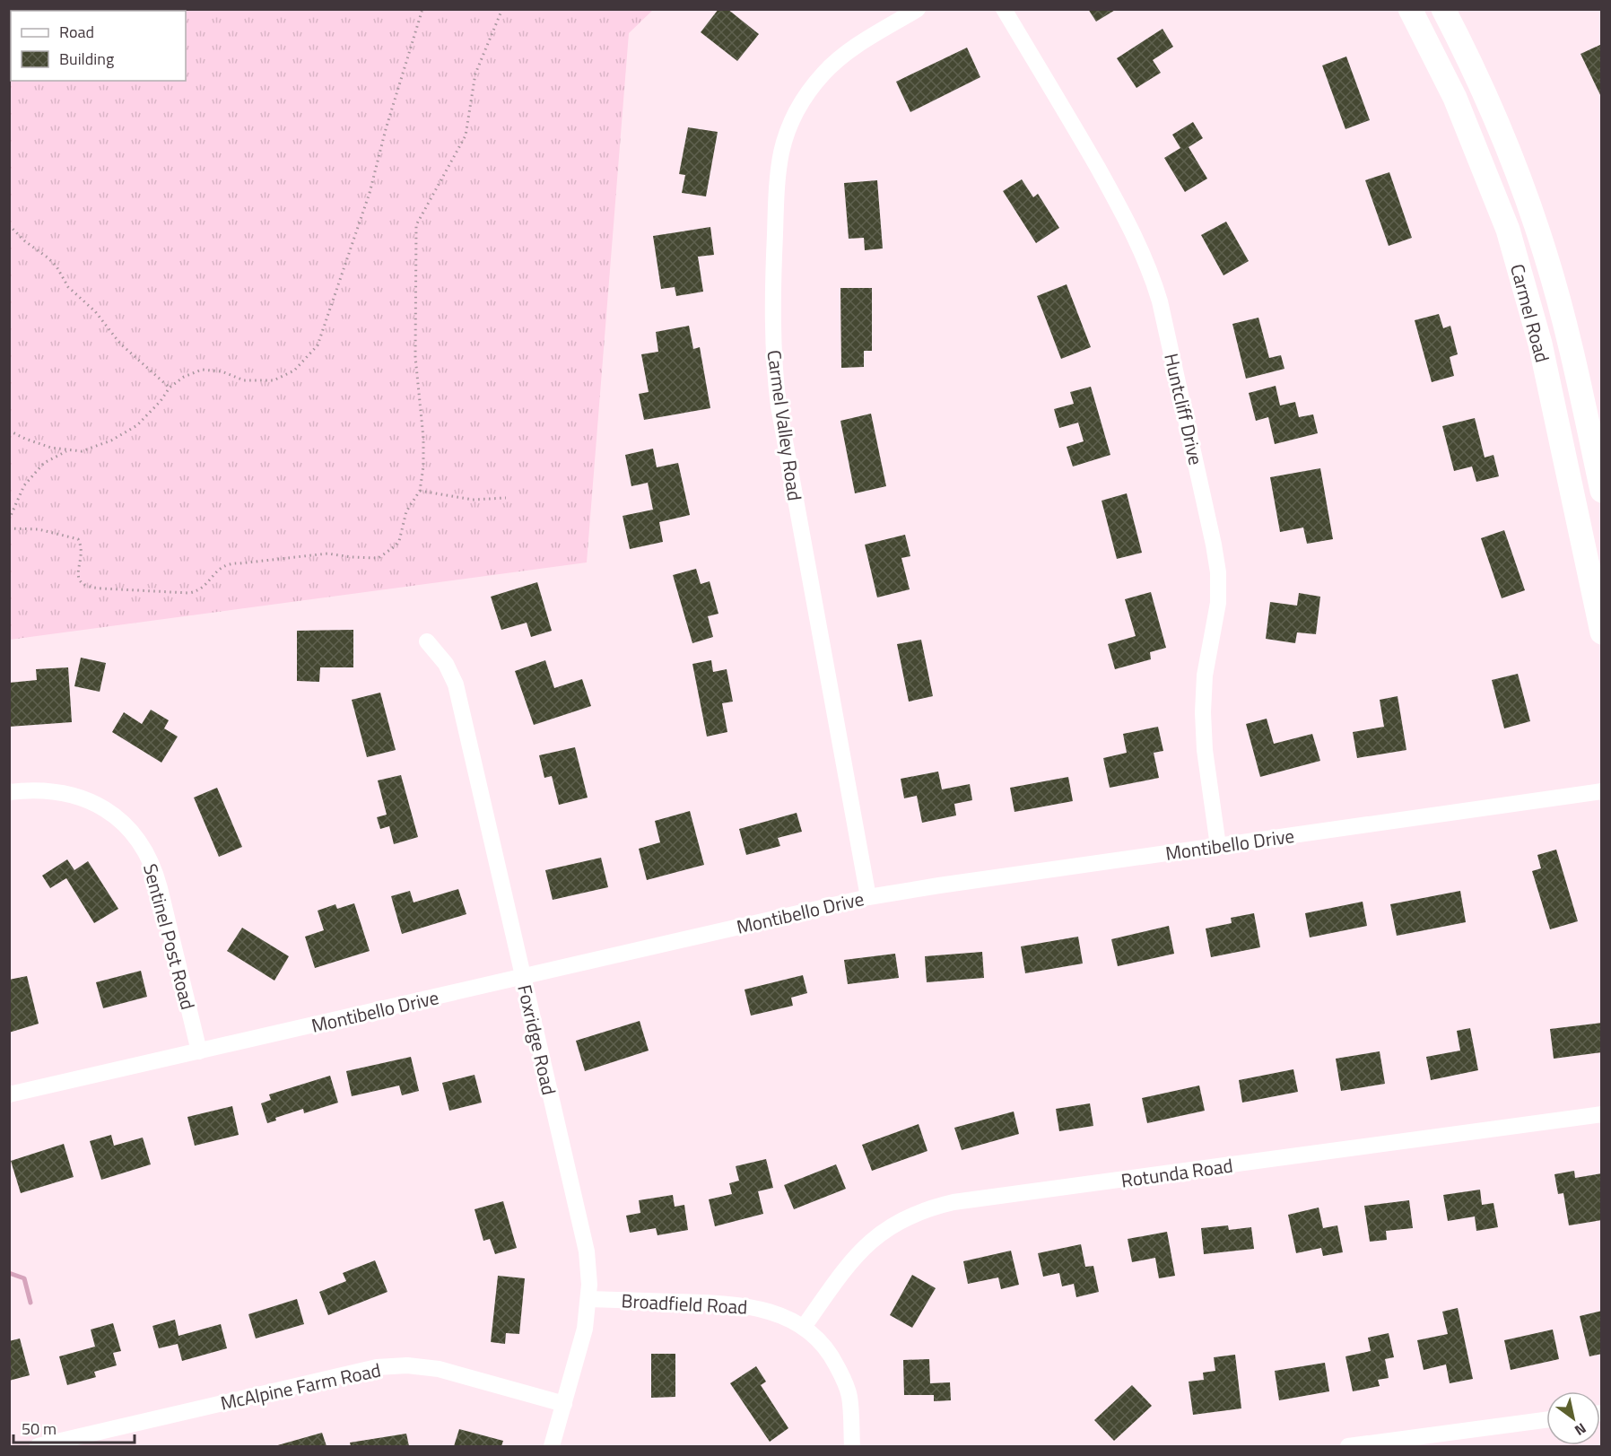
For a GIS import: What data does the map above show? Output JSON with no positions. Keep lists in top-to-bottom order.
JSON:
{
  "streets": {
    "main road": ["Carmel Road"],
    "street": [
      "Huntcliff Drive",
      "Carmel Valley Road",
      "Montibello Drive",
      "Sentinel Post Road",
      "Foxridge Road",
      "Rotunda Road",
      "Broadfield Road",
      "McAlpine Farm Road"
    ]
  },
  "crossings": [
    ["Huntcliff Drive", "Montibello Drive"],
    ["Carmel Valley Road", "Montibello Drive"],
    ["Montibello Drive", "Sentinel Post Road"],
    ["Montibello Drive", "Foxridge Road"],
    ["Foxridge Road", "Broadfield Road"],
    ["Foxridge Road", "McAlpine Farm Road"],
    ["Rotunda Road", "Broadfield Road"]
  ],
  "legend": ["Road", "Building"],
  "scale_bar": "50 m",
  "north": "bottom right"
}
